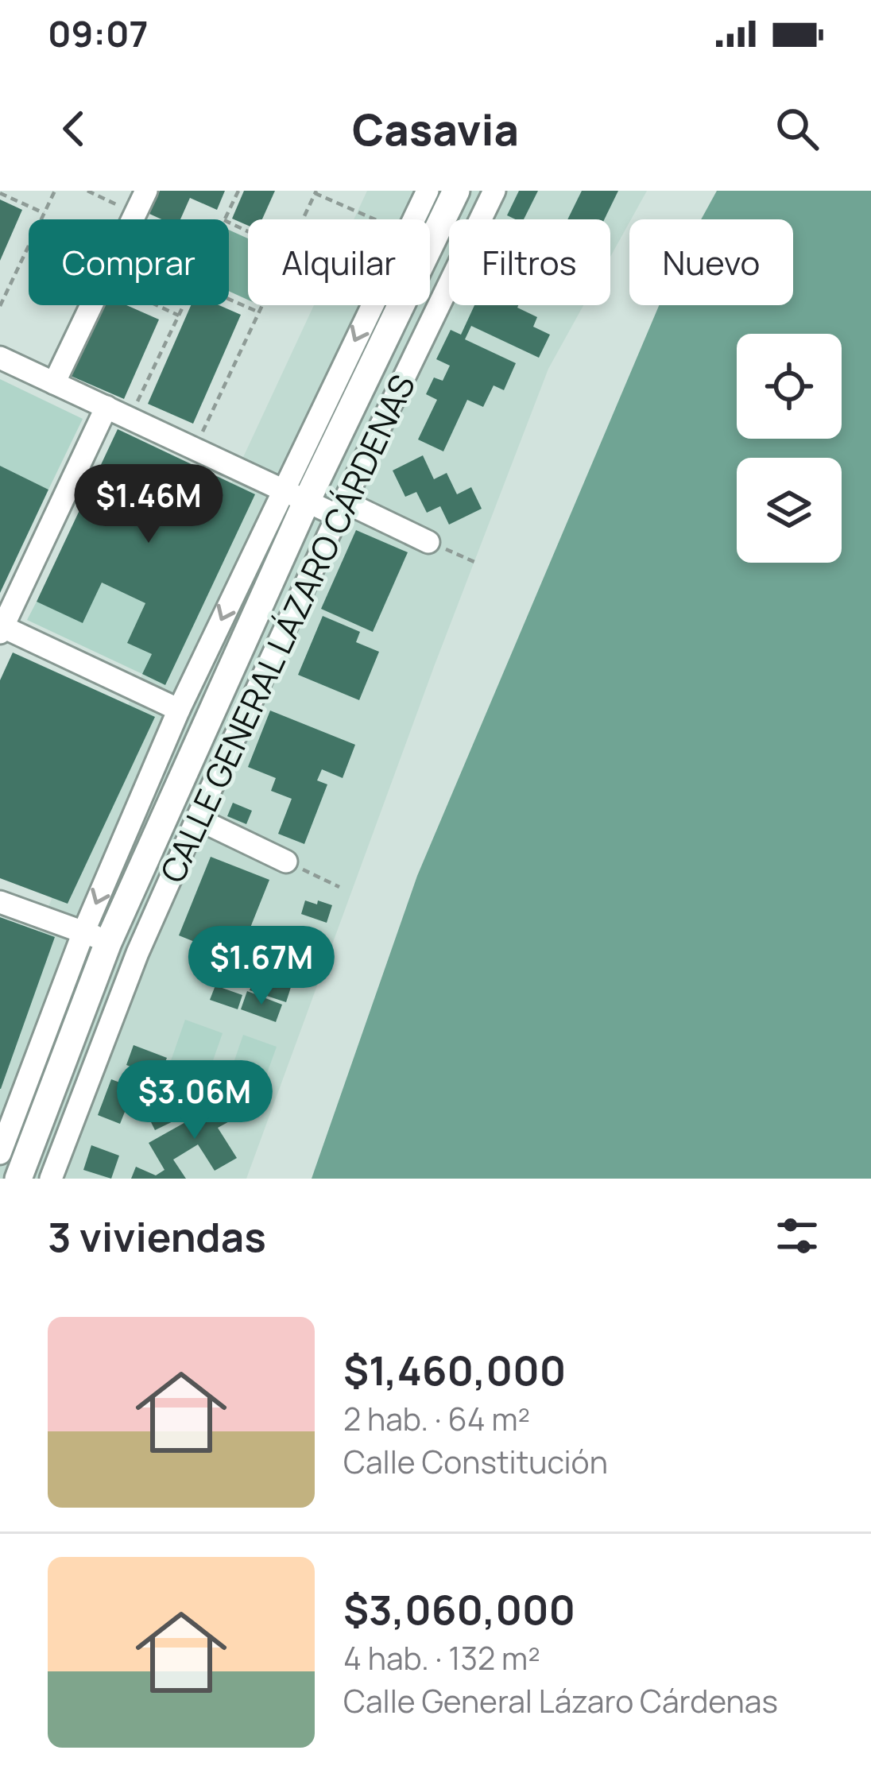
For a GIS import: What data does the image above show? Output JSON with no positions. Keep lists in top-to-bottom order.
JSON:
{
  "streets": {
    "main road": ["CALLE GENERAL LÁZARO CÁRDENAS"]
  },
  "page": {
    "status": "09:07",
    "header": "Casavia",
    "chip": [
      "Comprar",
      "Alquilar",
      "Filtros",
      "Nuevo"
    ],
    "price": ["$1.46M", "$1.67M", "$3.06M"],
    "heading": "3 viviendas",
    "list": [
      {
        "name": "$1,460,000",
        "note": "2 hab. · 64 m² · Calle Constitución"
      },
      {
        "name": "$3,060,000",
        "note": "4 hab. · 132 m² · Calle General Lázaro Cárdenas"
      }
    ]
  }
}
